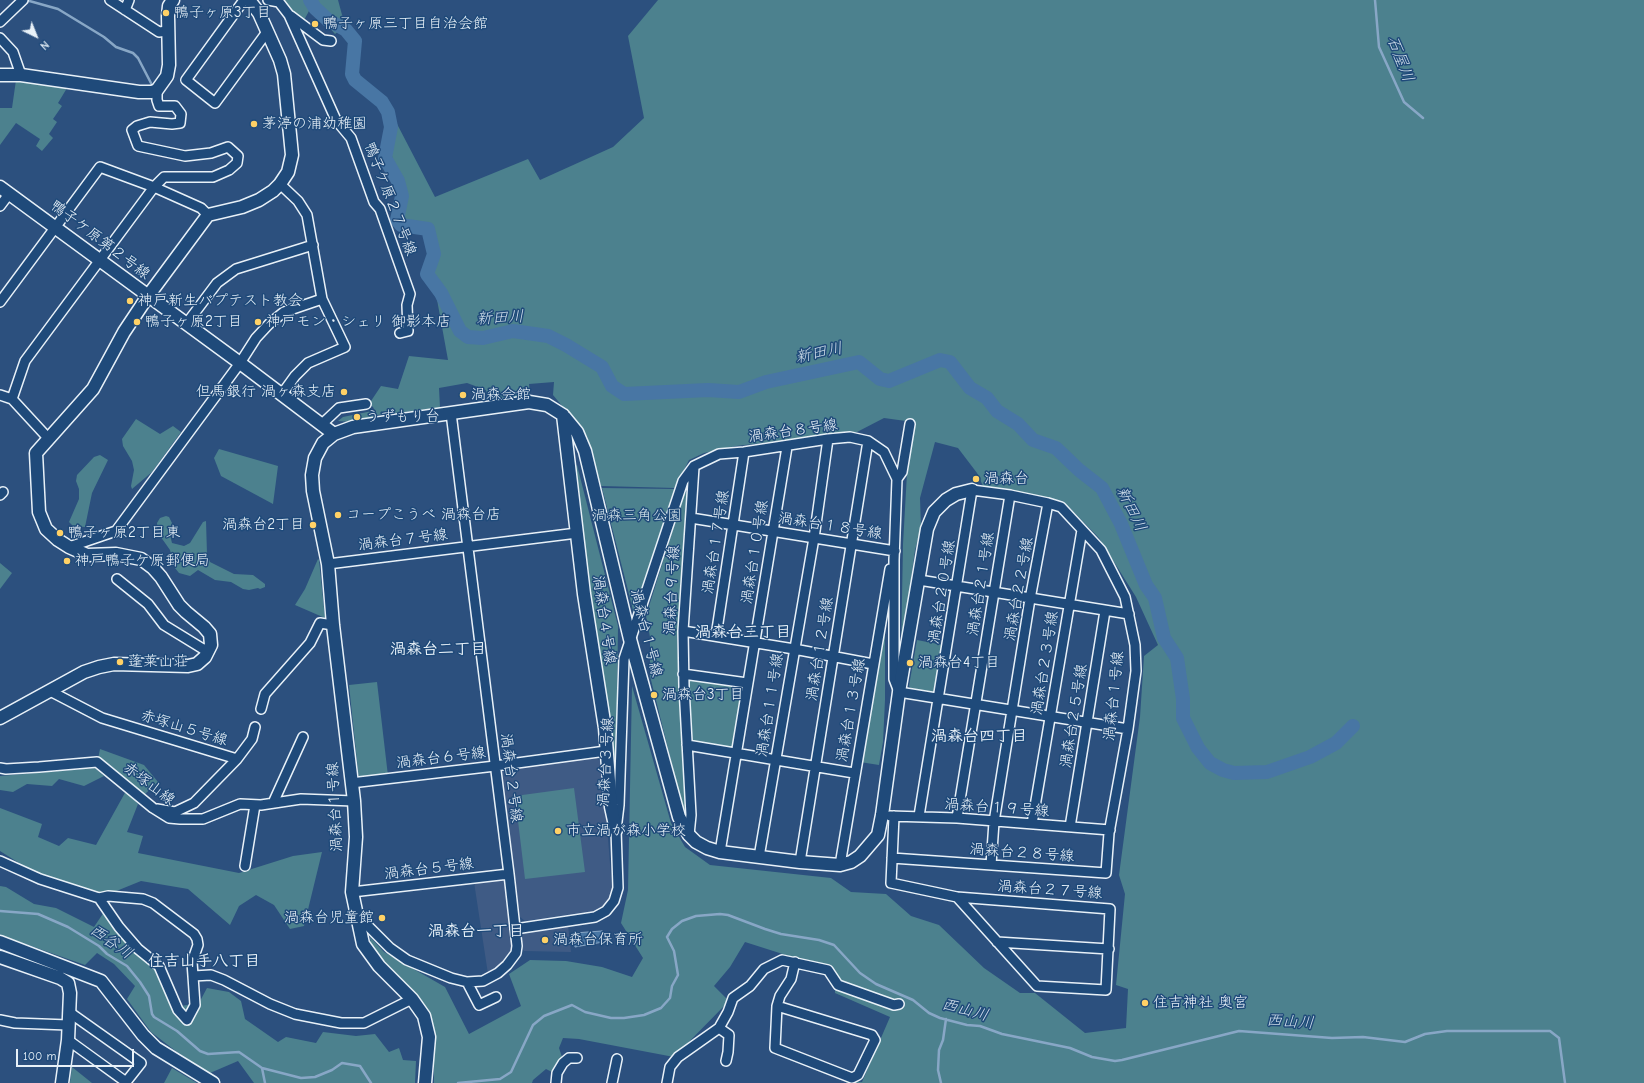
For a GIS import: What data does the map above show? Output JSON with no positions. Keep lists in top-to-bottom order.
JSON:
{
  "streets": {
    "street": [
      "鴨子ケ原２７号線",
      "鴨子ケ原第２号線",
      "渦森台８号線",
      "渦森台１８号線",
      "渦森台７号線",
      "渦森台１７号線",
      "渦森台１０号線",
      "渦森台２１号線",
      "渦森台２２号線",
      "渦森台９号線",
      "渦森台２０号線",
      "渦森台４号線",
      "渦森台１号線",
      "渦森台１２号線",
      "渦森台２３号線",
      "渦森台１１号線",
      "渦森台１３号線",
      "渦森台２５号線",
      "赤塚山５号線",
      "渦森台６号線",
      "渦森台３号線",
      "渦森台２号線",
      "赤塚山線",
      "渦森台１９号線",
      "渦森台２８号線",
      "渦森台５号線",
      "渦森台２７号線"
    ]
  },
  "crossings": [
    ["鴨子ケ原第２号線", "渦森台１号線"],
    ["渦森台８号線", "渦森台１８号線"],
    ["渦森台８号線", "渦森台１７号線"],
    ["渦森台８号線", "渦森台１０号線"],
    ["渦森台８号線", "渦森台９号線"],
    ["渦森台８号線", "渦森台１号線"],
    ["渦森台８号線", "渦森台１２号線"],
    ["渦森台８号線", "渦森台１１号線"],
    ["渦森台８号線", "渦森台１３号線"],
    ["渦森台８号線", "渦森台３号線"],
    ["渦森台１８号線", "渦森台１７号線"],
    ["渦森台１８号線", "渦森台１０号線"],
    ["渦森台１８号線", "渦森台９号線"],
    ["渦森台１８号線", "渦森台１２号線"],
    ["渦森台１８号線", "渦森台１１号線"],
    ["渦森台７号線", "渦森台４号線"],
    ["渦森台７号線", "渦森台１号線"],
    ["渦森台７号線", "渦森台２号線"],
    ["渦森台１０号線", "渦森台１号線"],
    ["渦森台２１号線", "渦森台１号線"],
    ["渦森台２１号線", "渦森台１９号線"],
    ["渦森台２２号線", "渦森台１号線"],
    ["渦森台２２号線", "渦森台１９号線"],
    ["渦森台２２号線", "渦森台２８号線"],
    ["渦森台９号線", "渦森台１号線"],
    ["渦森台２０号線", "渦森台１号線"],
    ["渦森台２０号線", "渦森台１９号線"],
    ["渦森台４号線", "渦森台１号線"],
    ["渦森台４号線", "渦森台６号線"],
    ["渦森台４号線", "渦森台３号線"],
    ["渦森台１号線", "渦森台１２号線"],
    ["渦森台１号線", "渦森台２３号線"],
    ["渦森台１号線", "渦森台１１号線"],
    ["渦森台１号線", "渦森台１３号線"],
    ["渦森台１号線", "渦森台６号線"],
    ["渦森台１号線", "渦森台３号線"],
    ["渦森台１号線", "渦森台２号線"],
    ["渦森台１号線", "赤塚山線"],
    ["渦森台１号線", "渦森台１９号線"],
    ["渦森台１号線", "渦森台２８号線"],
    ["渦森台１号線", "渦森台５号線"],
    ["渦森台１号線", "渦森台２７号線"],
    ["渦森台２３号線", "渦森台１９号線"],
    ["渦森台２５号線", "渦森台１９号線"],
    ["赤塚山５号線", "赤塚山線"],
    ["渦森台６号線", "渦森台２号線"],
    ["渦森台３号線", "渦森台２号線"],
    ["渦森台２号線", "渦森台５号線"],
    ["渦森台１９号線", "渦森台２８号線"],
    ["渦森台１９号線", "渦森台２７号線"],
    ["渦森台２８号線", "渦森台２７号線"]
  ],
  "districts": [
    "渦森台三丁目",
    "渦森台二丁目",
    "渦森台四丁目",
    "渦森台一丁目",
    "住吉山手八丁目"
  ],
  "water": [
    "石屋川",
    "新田川",
    "西谷川",
    "西山川"
  ],
  "parks": ["渦森三角公園"],
  "places": [
    "鴨子ヶ原3丁目",
    "鴨子ヶ原三丁目自治会館",
    "茅渟の浦幼稚園",
    "神戸新生バプテスト教会",
    "鴨子ヶ原2丁目",
    "神戸モン・シェリ 御影本店",
    "但馬銀行 渦ヶ森支店",
    "渦森会館",
    "うずもり台",
    "渦森台",
    "コープこうべ 渦森台店",
    "渦森台2丁目",
    "鴨子ヶ原2丁目東",
    "神戸鴨子ケ原郵便局",
    "蓬莱山荘",
    "渦森台4丁目",
    "渦森台3丁目",
    "市立渦が森小学校",
    "渦森台児童館",
    "渦森台保育所",
    "住吉神社 奥宮"
  ],
  "scale_bar": "100 m",
  "north": "bottom right"
}
